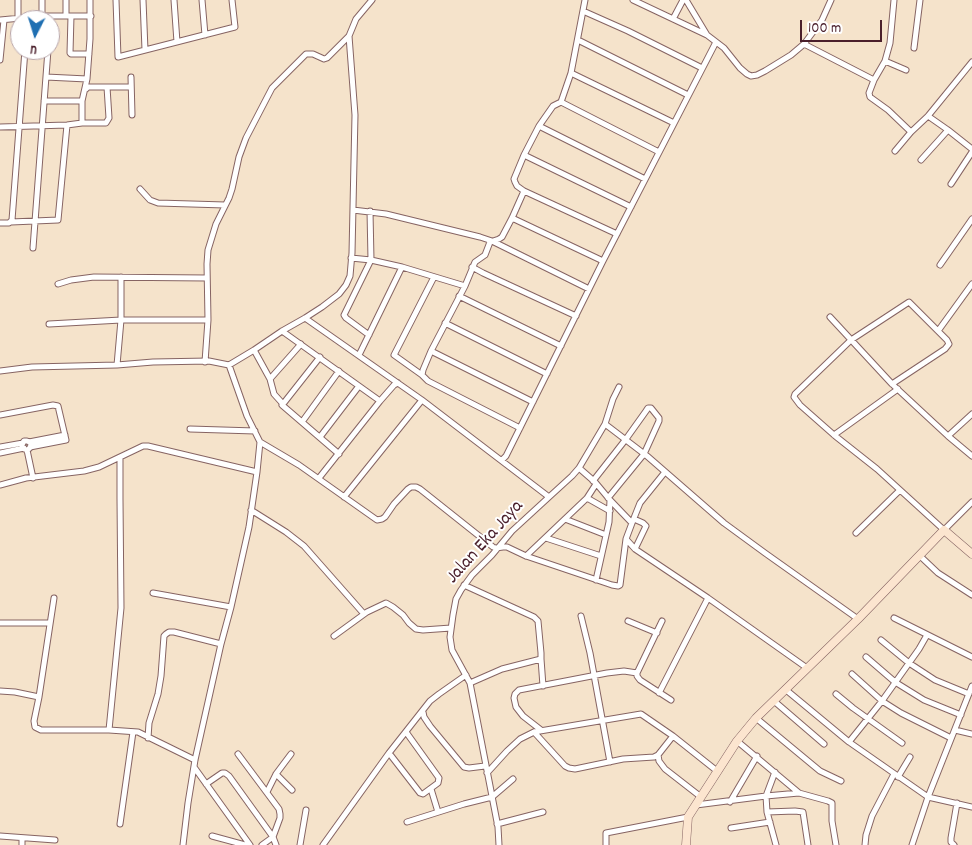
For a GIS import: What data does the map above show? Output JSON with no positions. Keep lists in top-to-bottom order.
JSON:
{
  "streets": {
    "street": ["Jalan Eka Jaya"]
  },
  "scale_bar": "100 m",
  "north": "bottom"
}
